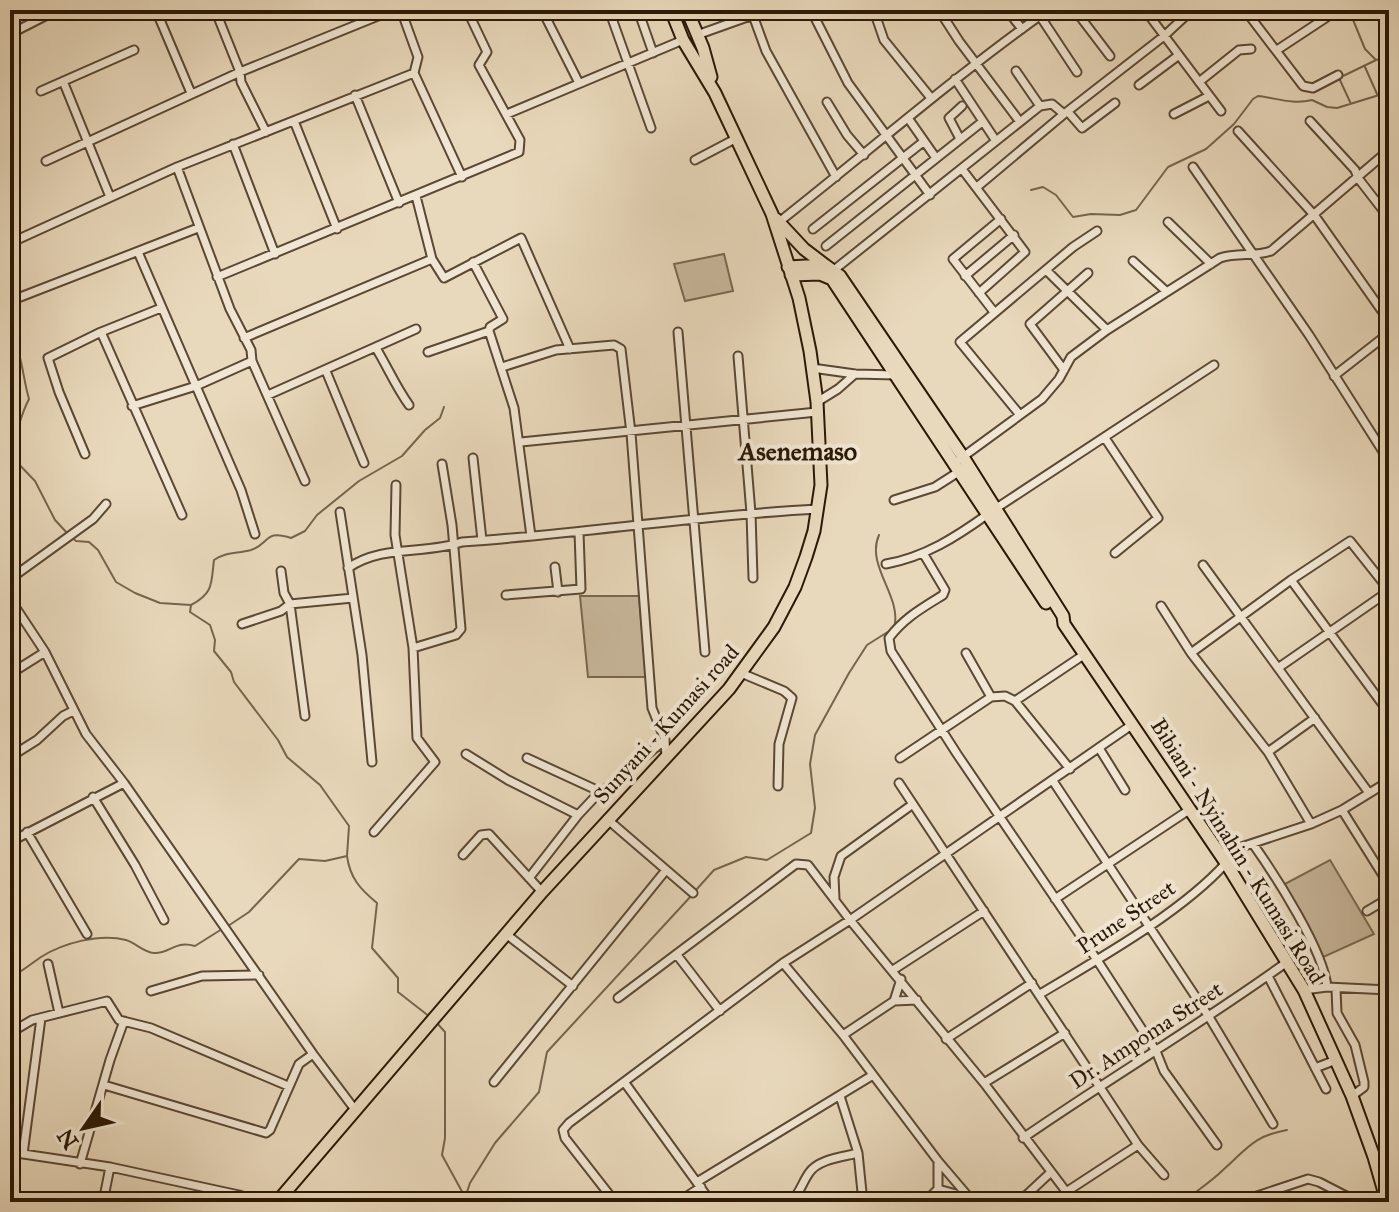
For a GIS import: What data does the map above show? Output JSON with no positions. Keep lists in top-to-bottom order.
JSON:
{
  "streets": {
    "main road": ["Sunyani - Kumasi road", "Bibiani - Nyinahin - Kumasi Road"],
    "street": ["Prune Street", "Dr. Ampoma Street"]
  },
  "crossings": [
    ["Sunyani - Kumasi road", "Bibiani - Nyinahin - Kumasi Road"],
    ["Bibiani - Nyinahin - Kumasi Road", "Prune Street"],
    ["Bibiani - Nyinahin - Kumasi Road", "Dr. Ampoma Street"]
  ],
  "districts": ["Asenemaso"],
  "north": "bottom left"
}
